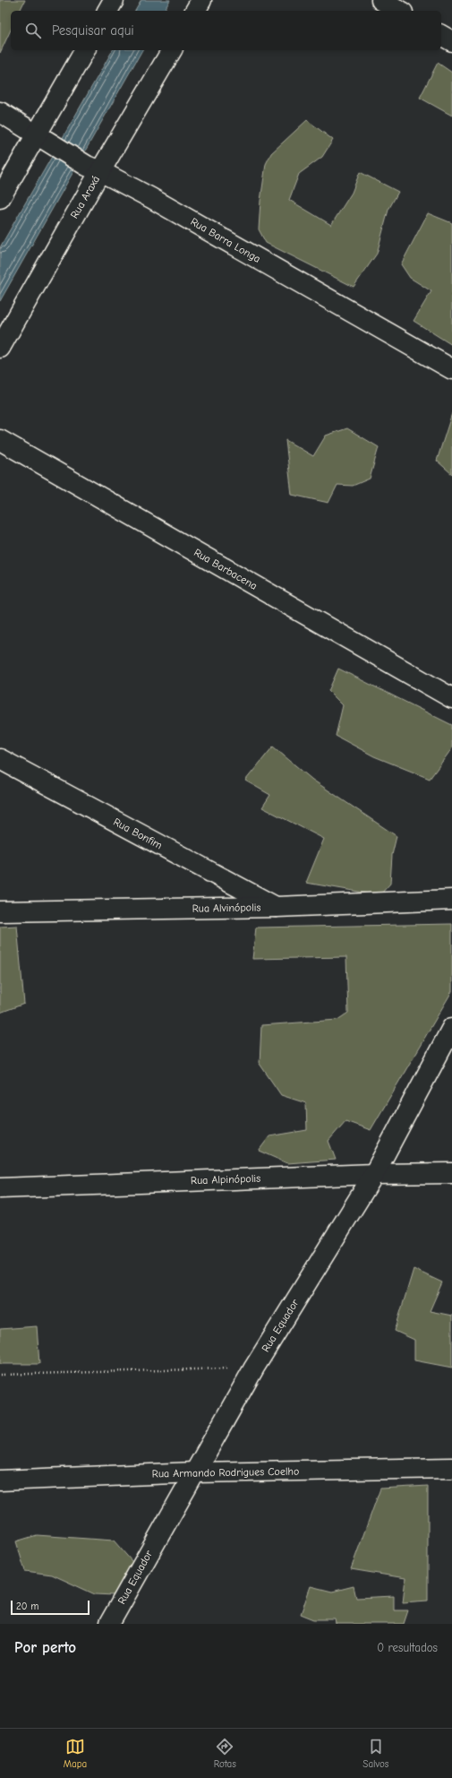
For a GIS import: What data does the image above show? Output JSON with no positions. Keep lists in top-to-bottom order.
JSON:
{
  "streets": {
    "street": [
      "Rua Araxá",
      "Rua Barra Longa",
      "Rua Barbacena",
      "Rua Bonfim",
      "Rua Alvinópolis",
      "Rua Alpinópolis",
      "Rua Equador",
      "Rua Armando Rodrigues Coelho"
    ]
  },
  "crossings": [
    ["Rua Araxá", "Rua Barra Longa"],
    ["Rua Bonfim", "Rua Alvinópolis"],
    ["Rua Alpinópolis", "Rua Equador"],
    ["Rua Equador", "Rua Armando Rodrigues Coelho"]
  ],
  "scale_bar": "20 m",
  "page": {
    "search": "Pesquisar aqui",
    "scale": "20 m",
    "heading": ["Por perto", "0 resultados"],
    "nav": ["Mapa", "Rotas", "Salvos"]
  }
}
